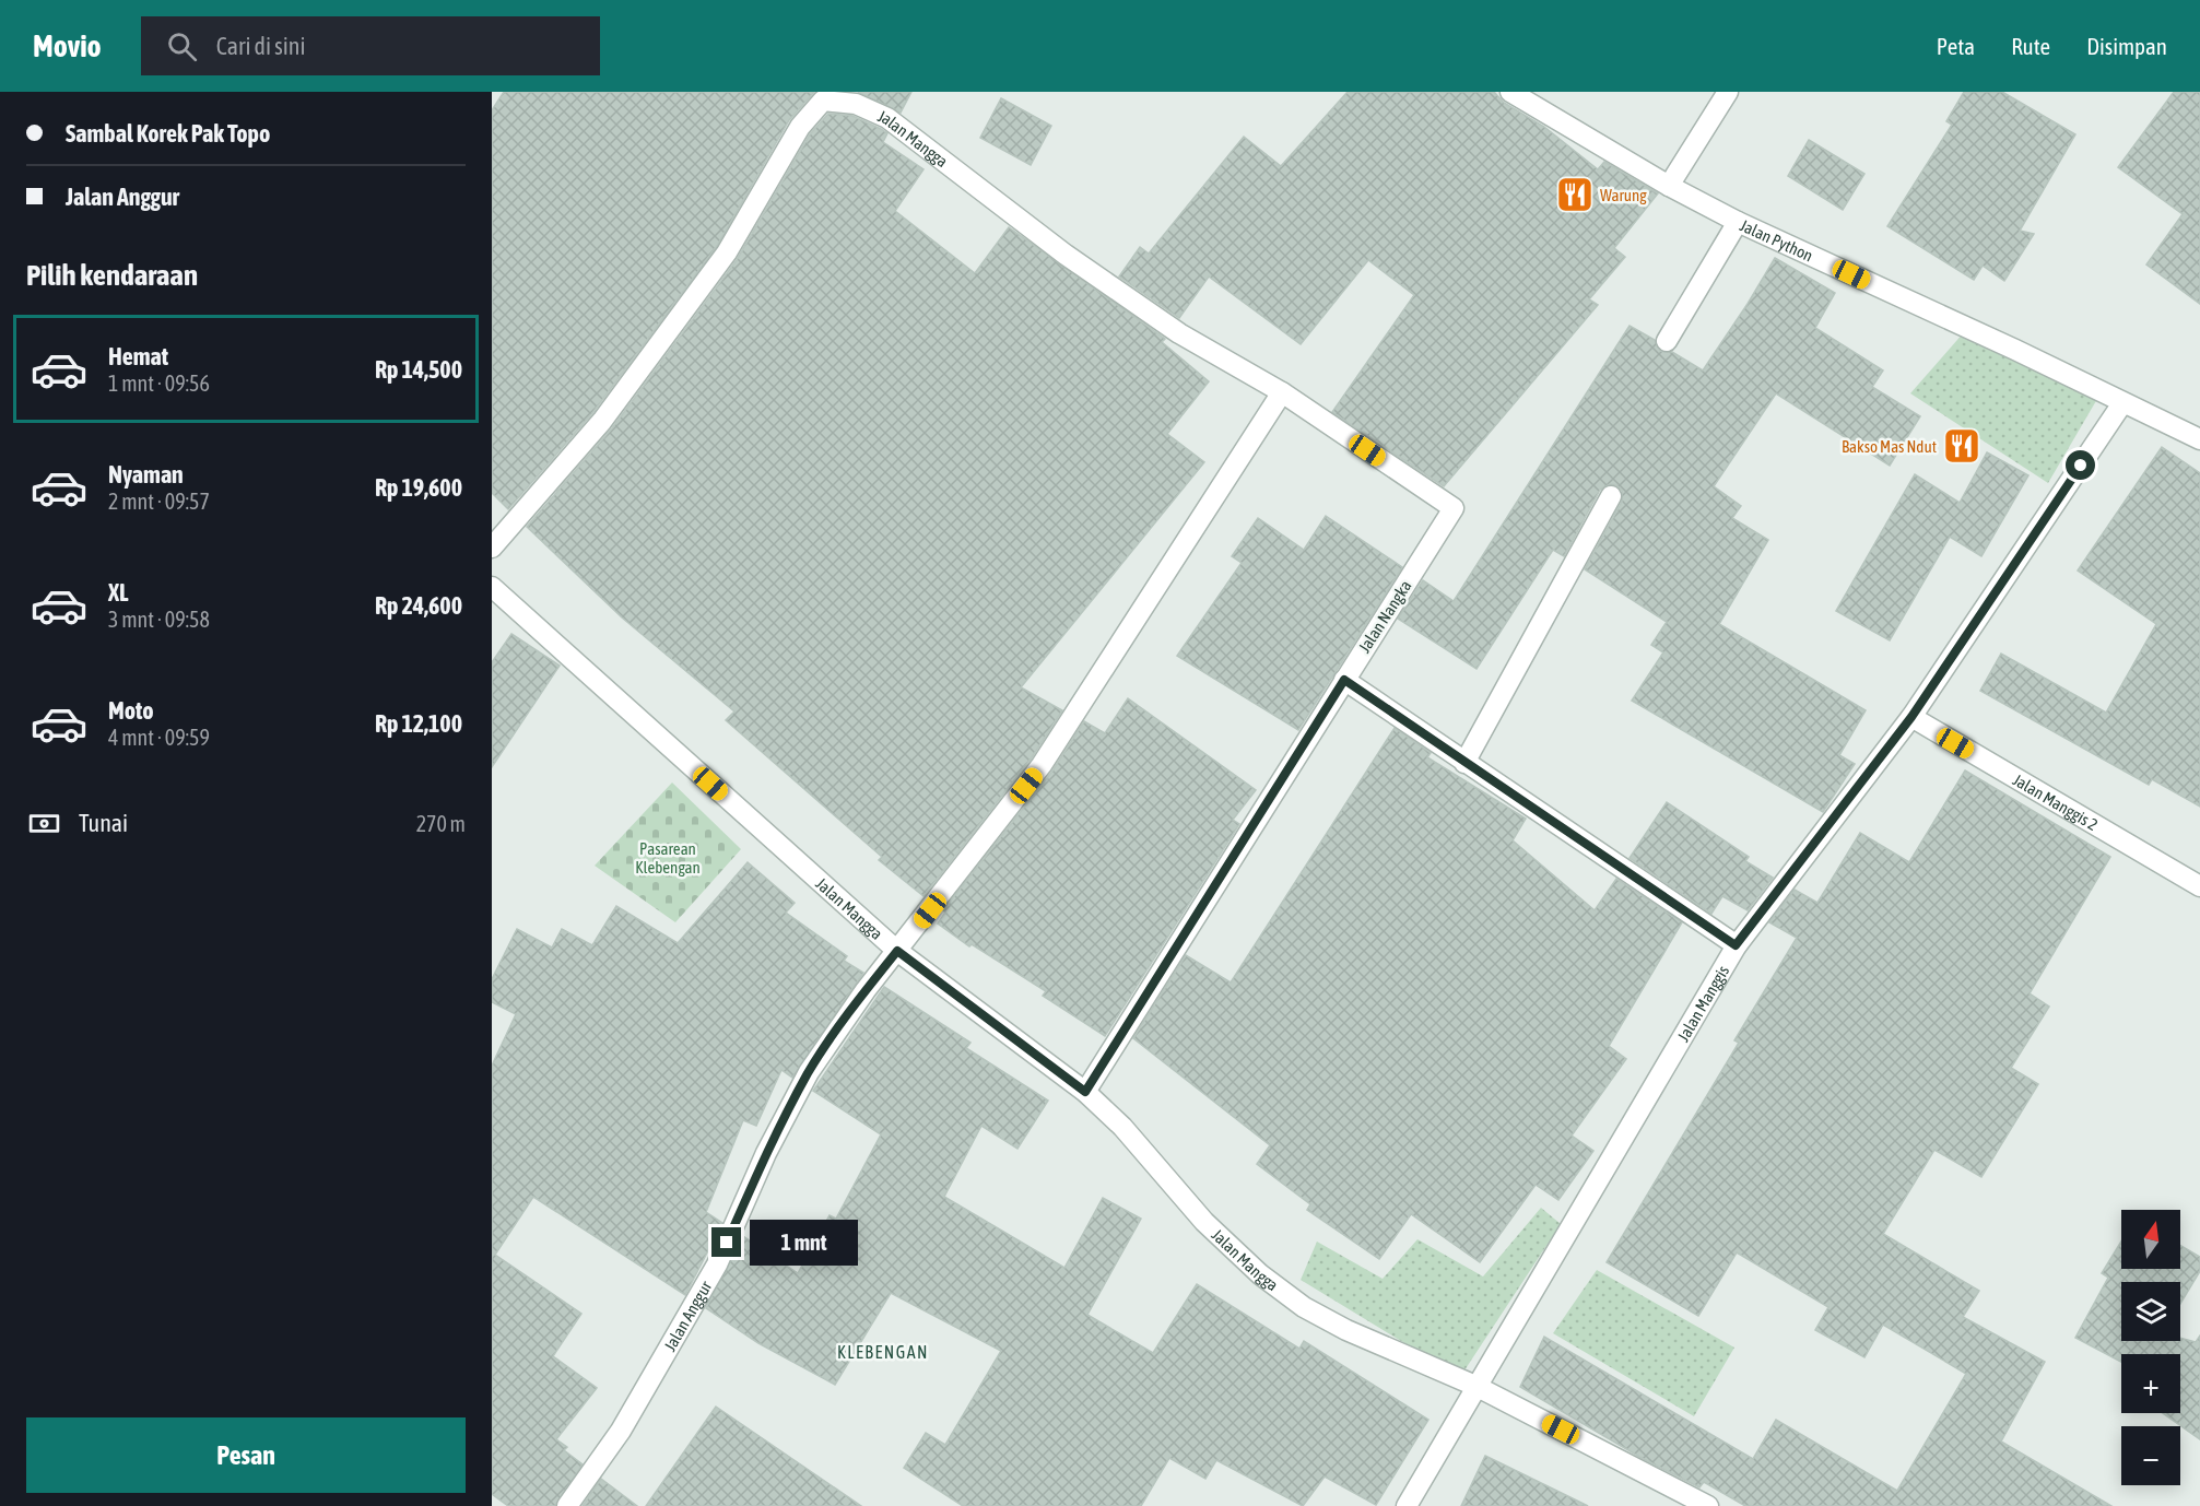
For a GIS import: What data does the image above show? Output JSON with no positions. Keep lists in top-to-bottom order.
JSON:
{
  "streets": {
    "street": [
      "Jalan Mangga",
      "Jalan Python",
      "Jalan Nangka",
      "Jalan Manggis 2",
      "Jalan Manggis",
      "Jalan Anggur"
    ]
  },
  "crossings": [
    ["Jalan Mangga", "Jalan Nangka"],
    ["Jalan Mangga", "Jalan Manggis"],
    ["Jalan Mangga", "Jalan Anggur"],
    ["Jalan Python", "Jalan Manggis"],
    ["Jalan Manggis 2", "Jalan Manggis"]
  ],
  "districts": ["KLEBENGAN"],
  "parks": ["Pasarean Klebengan"],
  "places": {
    "restaurant": ["Warung", "Bakso Mas Ndut"]
  },
  "north": "top",
  "page": {
    "header": "Movio",
    "search": "Cari di sini",
    "nav": ["Peta", "Rute", "Disimpan"],
    "banner": ["Sambal Korek Pak Topo", "Jalan Anggur"],
    "heading": "Pilih kendaraan",
    "list": [
      {
        "name": "Hemat",
        "note": "1 mnt · 09:56",
        "value": "Rp 14,500"
      },
      {
        "name": "Nyaman",
        "note": "2 mnt · 09:57",
        "value": "Rp 19,600"
      },
      {
        "name": "XL",
        "note": "3 mnt · 09:58",
        "value": "Rp 24,600"
      },
      {
        "name": "Moto",
        "note": "4 mnt · 09:59",
        "value": "Rp 12,100"
      }
    ],
    "pay": ["Tunai", "270 m"],
    "map_buttons": ["+", "−"],
    "bubble": "1 mnt",
    "buttons": "Pesan"
  }
}
